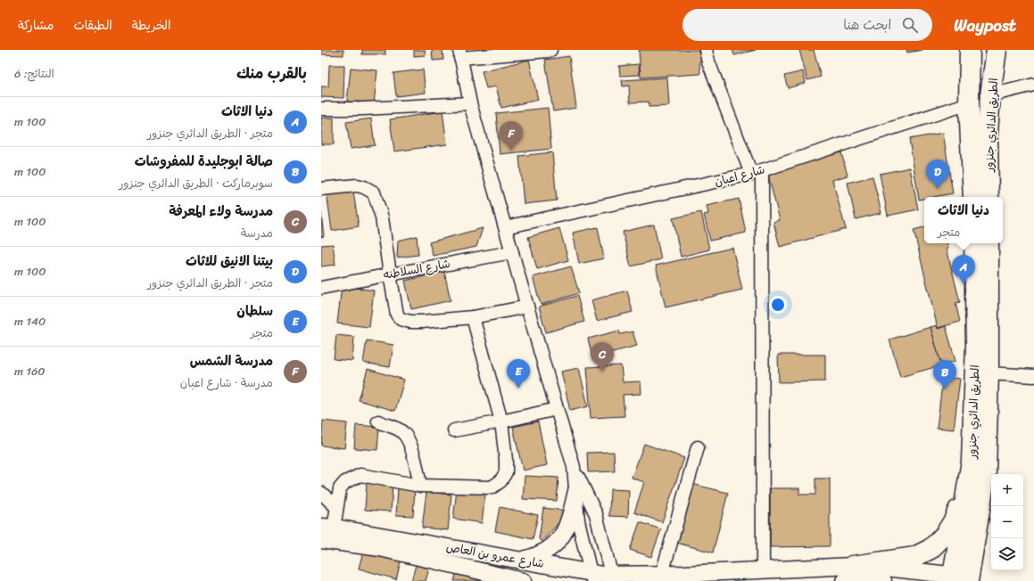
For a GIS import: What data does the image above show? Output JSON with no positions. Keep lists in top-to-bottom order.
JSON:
{
  "streets": {
    "main road": ["الطريق الدائري جنزور"],
    "street": ["شارع اعبان", "شارع السلاطنه", "شارع عمرو بن العاص"]
  },
  "crossings": [
    ["الطريق الدائري جنزور", "شارع اعبان"],
    ["الطريق الدائري جنزور", "شارع عمرو بن العاص"]
  ],
  "page": {
    "header": "Waypost",
    "search": "ابحث هنا",
    "nav": ["الخريطة", "الطبقات", "مشاركة"],
    "heading": ["بالقرب منك", "النتائج: 6"],
    "list": [
      {
        "mark": "A",
        "name": "دنيا الاثاث",
        "note": "متجر · الطريق الدائري جنزور",
        "value": "100 m"
      },
      {
        "mark": "B",
        "name": "صالة ابوجليدة للمفروشات",
        "note": "سوبرماركت · الطريق الدائري جنزور",
        "value": "100 m"
      },
      {
        "mark": "C",
        "name": "مدرسة ولاء المعرفة",
        "note": "مدرسة",
        "value": "100 m"
      },
      {
        "mark": "D",
        "name": "بيتنا الانيق للاثاث",
        "note": "متجر · الطريق الدائري جنزور",
        "value": "100 m"
      },
      {
        "mark": "E",
        "name": "سلطان",
        "note": "متجر",
        "value": "140 m"
      },
      {
        "mark": "F",
        "name": "مدرسة الشمس",
        "note": "مدرسة · شارع اعبان",
        "value": "160 m"
      }
    ],
    "pins": [
      "F",
      "D",
      "A",
      "C",
      "E",
      "B"
    ],
    "popup": ["دنيا الاثاث", "متجر"],
    "map_buttons": ["+", "−"]
  }
}
